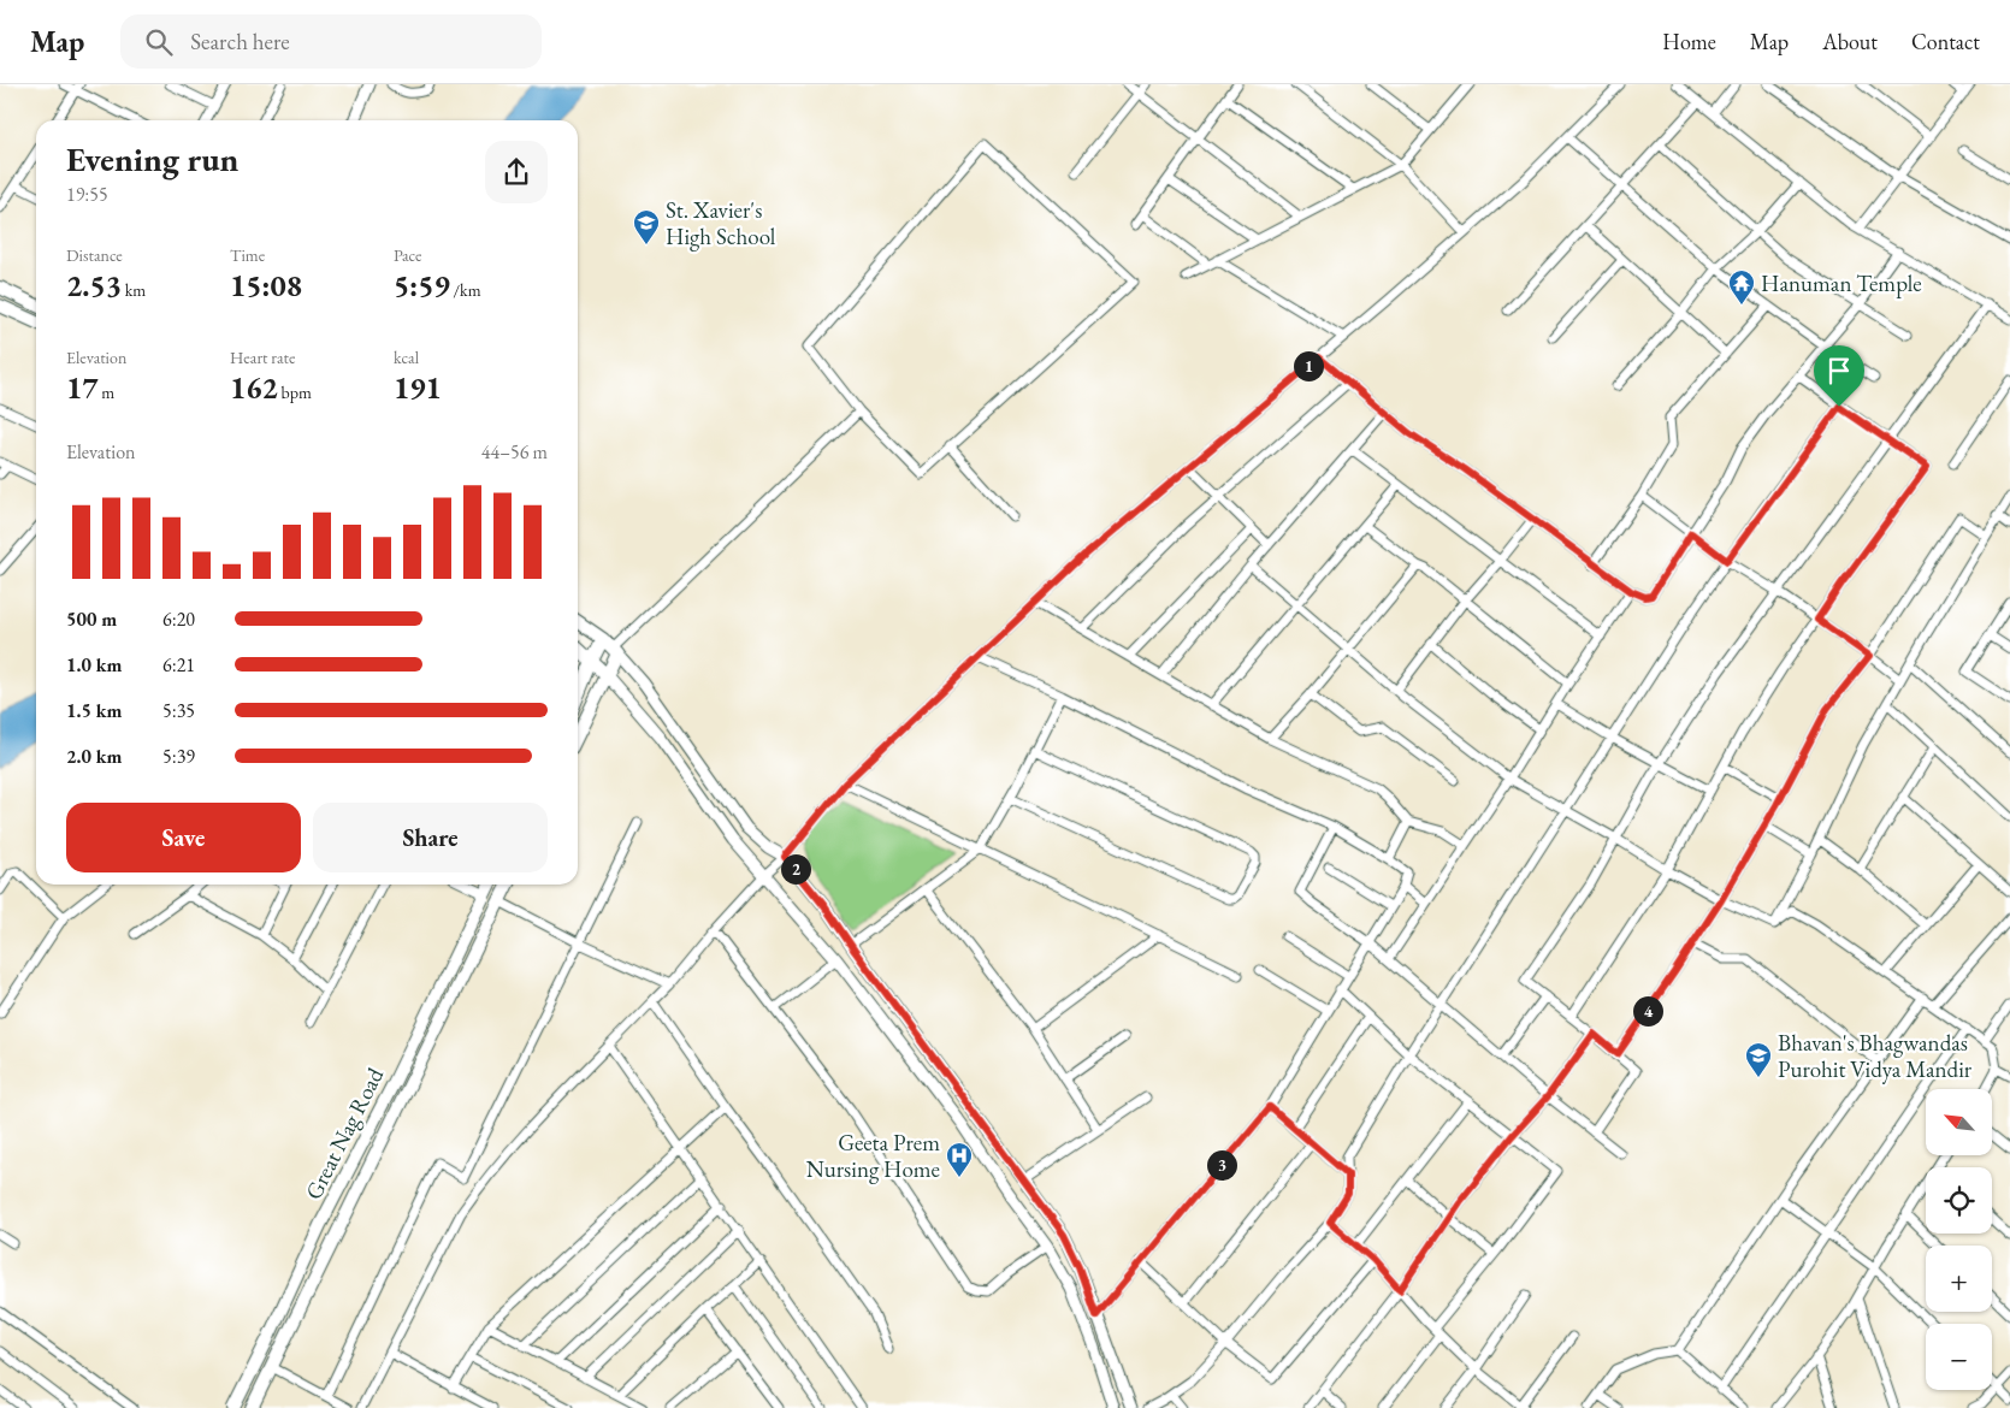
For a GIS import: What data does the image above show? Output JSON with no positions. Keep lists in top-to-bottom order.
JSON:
{
  "streets": {
    "main road": ["Great Nag Road"]
  },
  "places": {
    "school or university": ["St. Xavier's High School", "Bhavan's Bhagwandas Purohit Vidya Mandir"],
    "temple": ["Hanuman Temple"],
    "hospital": ["Geeta Prem Nursing Home"]
  },
  "north": "top left",
  "page": {
    "header": "Map",
    "search": "Search here",
    "nav": [
      "Home",
      "Map",
      "About",
      "Contact"
    ],
    "heading": ["Evening run", "19:55"],
    "stats": [
      ["Distance", "2.53 km"],
      ["Time", "15:08"],
      ["Pace", "5:59 /km"],
      ["Elevation", "17 m"],
      ["Heart rate", "162 bpm"],
      ["kcal", "191"]
    ],
    "pins": [
      "1",
      "2",
      "4",
      "3"
    ],
    "chart": ["Elevation", "44–56 m"],
    "list": [
      {
        "name": "500 m",
        "note": "6:20"
      },
      {
        "name": "1.0 km",
        "note": "6:21"
      },
      {
        "name": "1.5 km",
        "note": "5:35"
      },
      {
        "name": "2.0 km",
        "note": "5:39"
      }
    ],
    "buttons": ["Save", "Share"],
    "map_buttons": ["+", "−"]
  }
}
